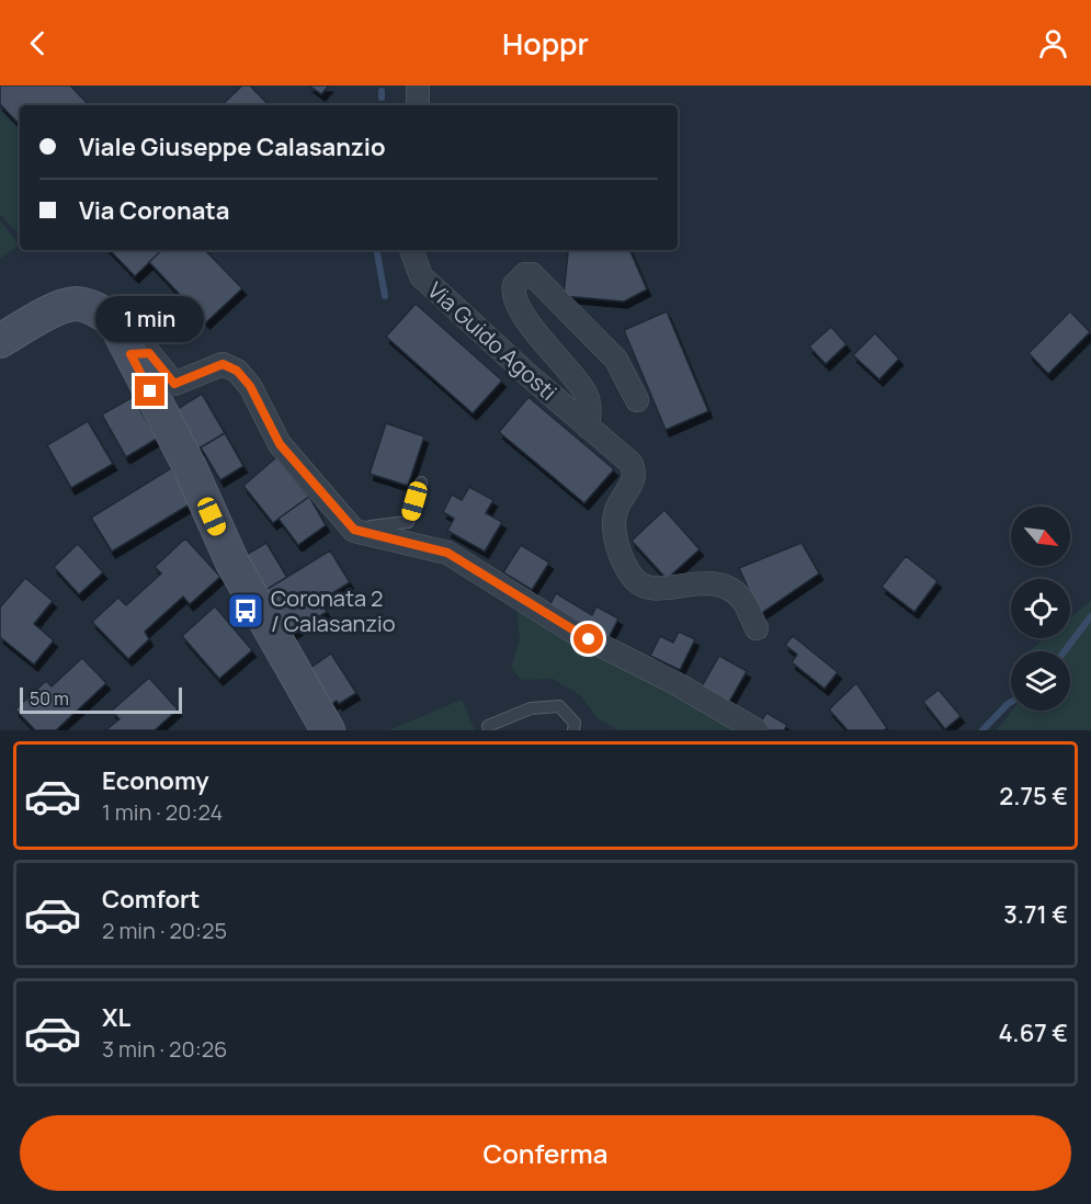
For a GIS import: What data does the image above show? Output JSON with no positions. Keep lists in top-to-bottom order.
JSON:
{
  "streets": {
    "street": ["Via Guido Agosti"]
  },
  "places": {
    "bus stop": ["Coronata 2 / Calasanzio"]
  },
  "scale_bar": "50 m",
  "north": "bottom right",
  "page": {
    "header": "Hoppr",
    "banner": ["Viale Giuseppe Calasanzio", "Via Coronata"],
    "bubble": "1 min",
    "scale": "50 m",
    "list": [
      {
        "name": "Economy",
        "note": "1 min · 20:24",
        "value": "2.75 €"
      },
      {
        "name": "Comfort",
        "note": "2 min · 20:25",
        "value": "3.71 €"
      },
      {
        "name": "XL",
        "note": "3 min · 20:26",
        "value": "4.67 €"
      }
    ],
    "buttons": "Conferma"
  }
}
